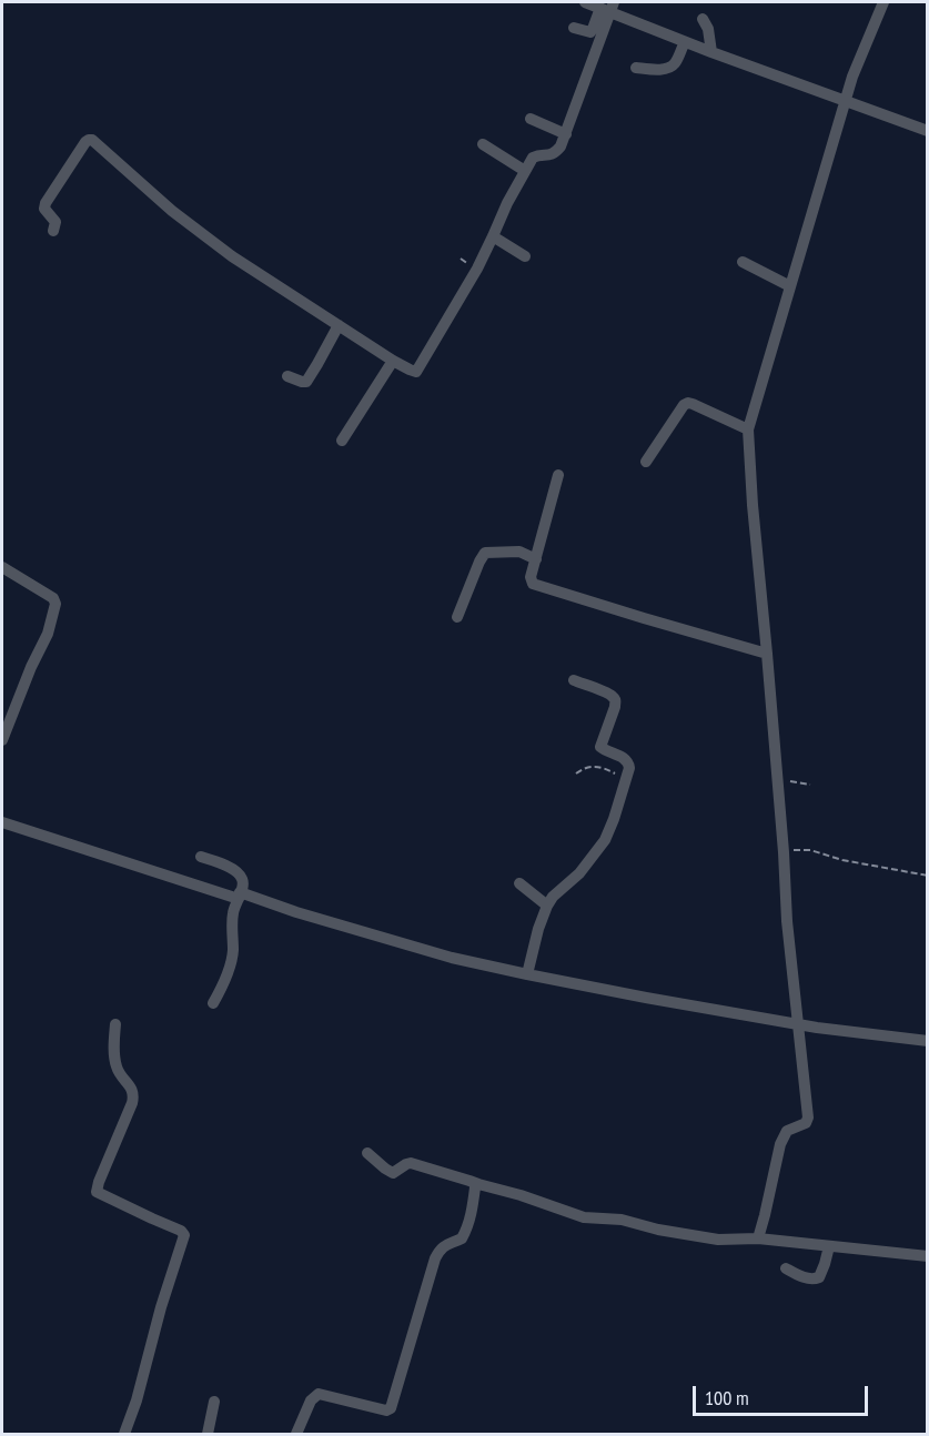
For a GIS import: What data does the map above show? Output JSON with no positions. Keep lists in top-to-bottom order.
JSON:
{
  "scale_bar": "100 m"
}
